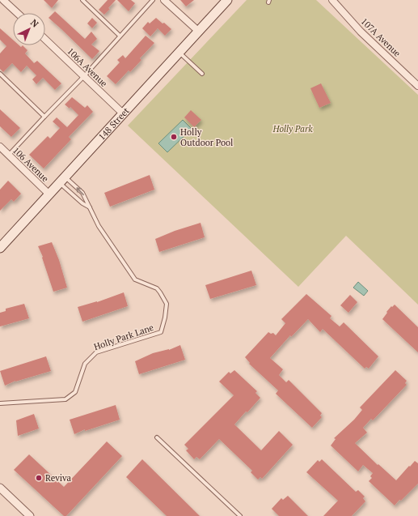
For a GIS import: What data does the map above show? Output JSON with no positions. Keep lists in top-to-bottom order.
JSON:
{
  "streets": {
    "main road": ["148 Street"],
    "street": ["107A Avenue", "106A Avenue", "106 Avenue"],
    "lane": ["Holly Park Lane"]
  },
  "crossings": [
    ["106A Avenue", "148 Street"],
    ["148 Street", "106 Avenue"],
    ["148 Street", "Holly Park Lane"]
  ],
  "parks": ["Holly Park"],
  "places": ["Holly Outdoor Pool", "Reviva"],
  "north": "top right"
}
